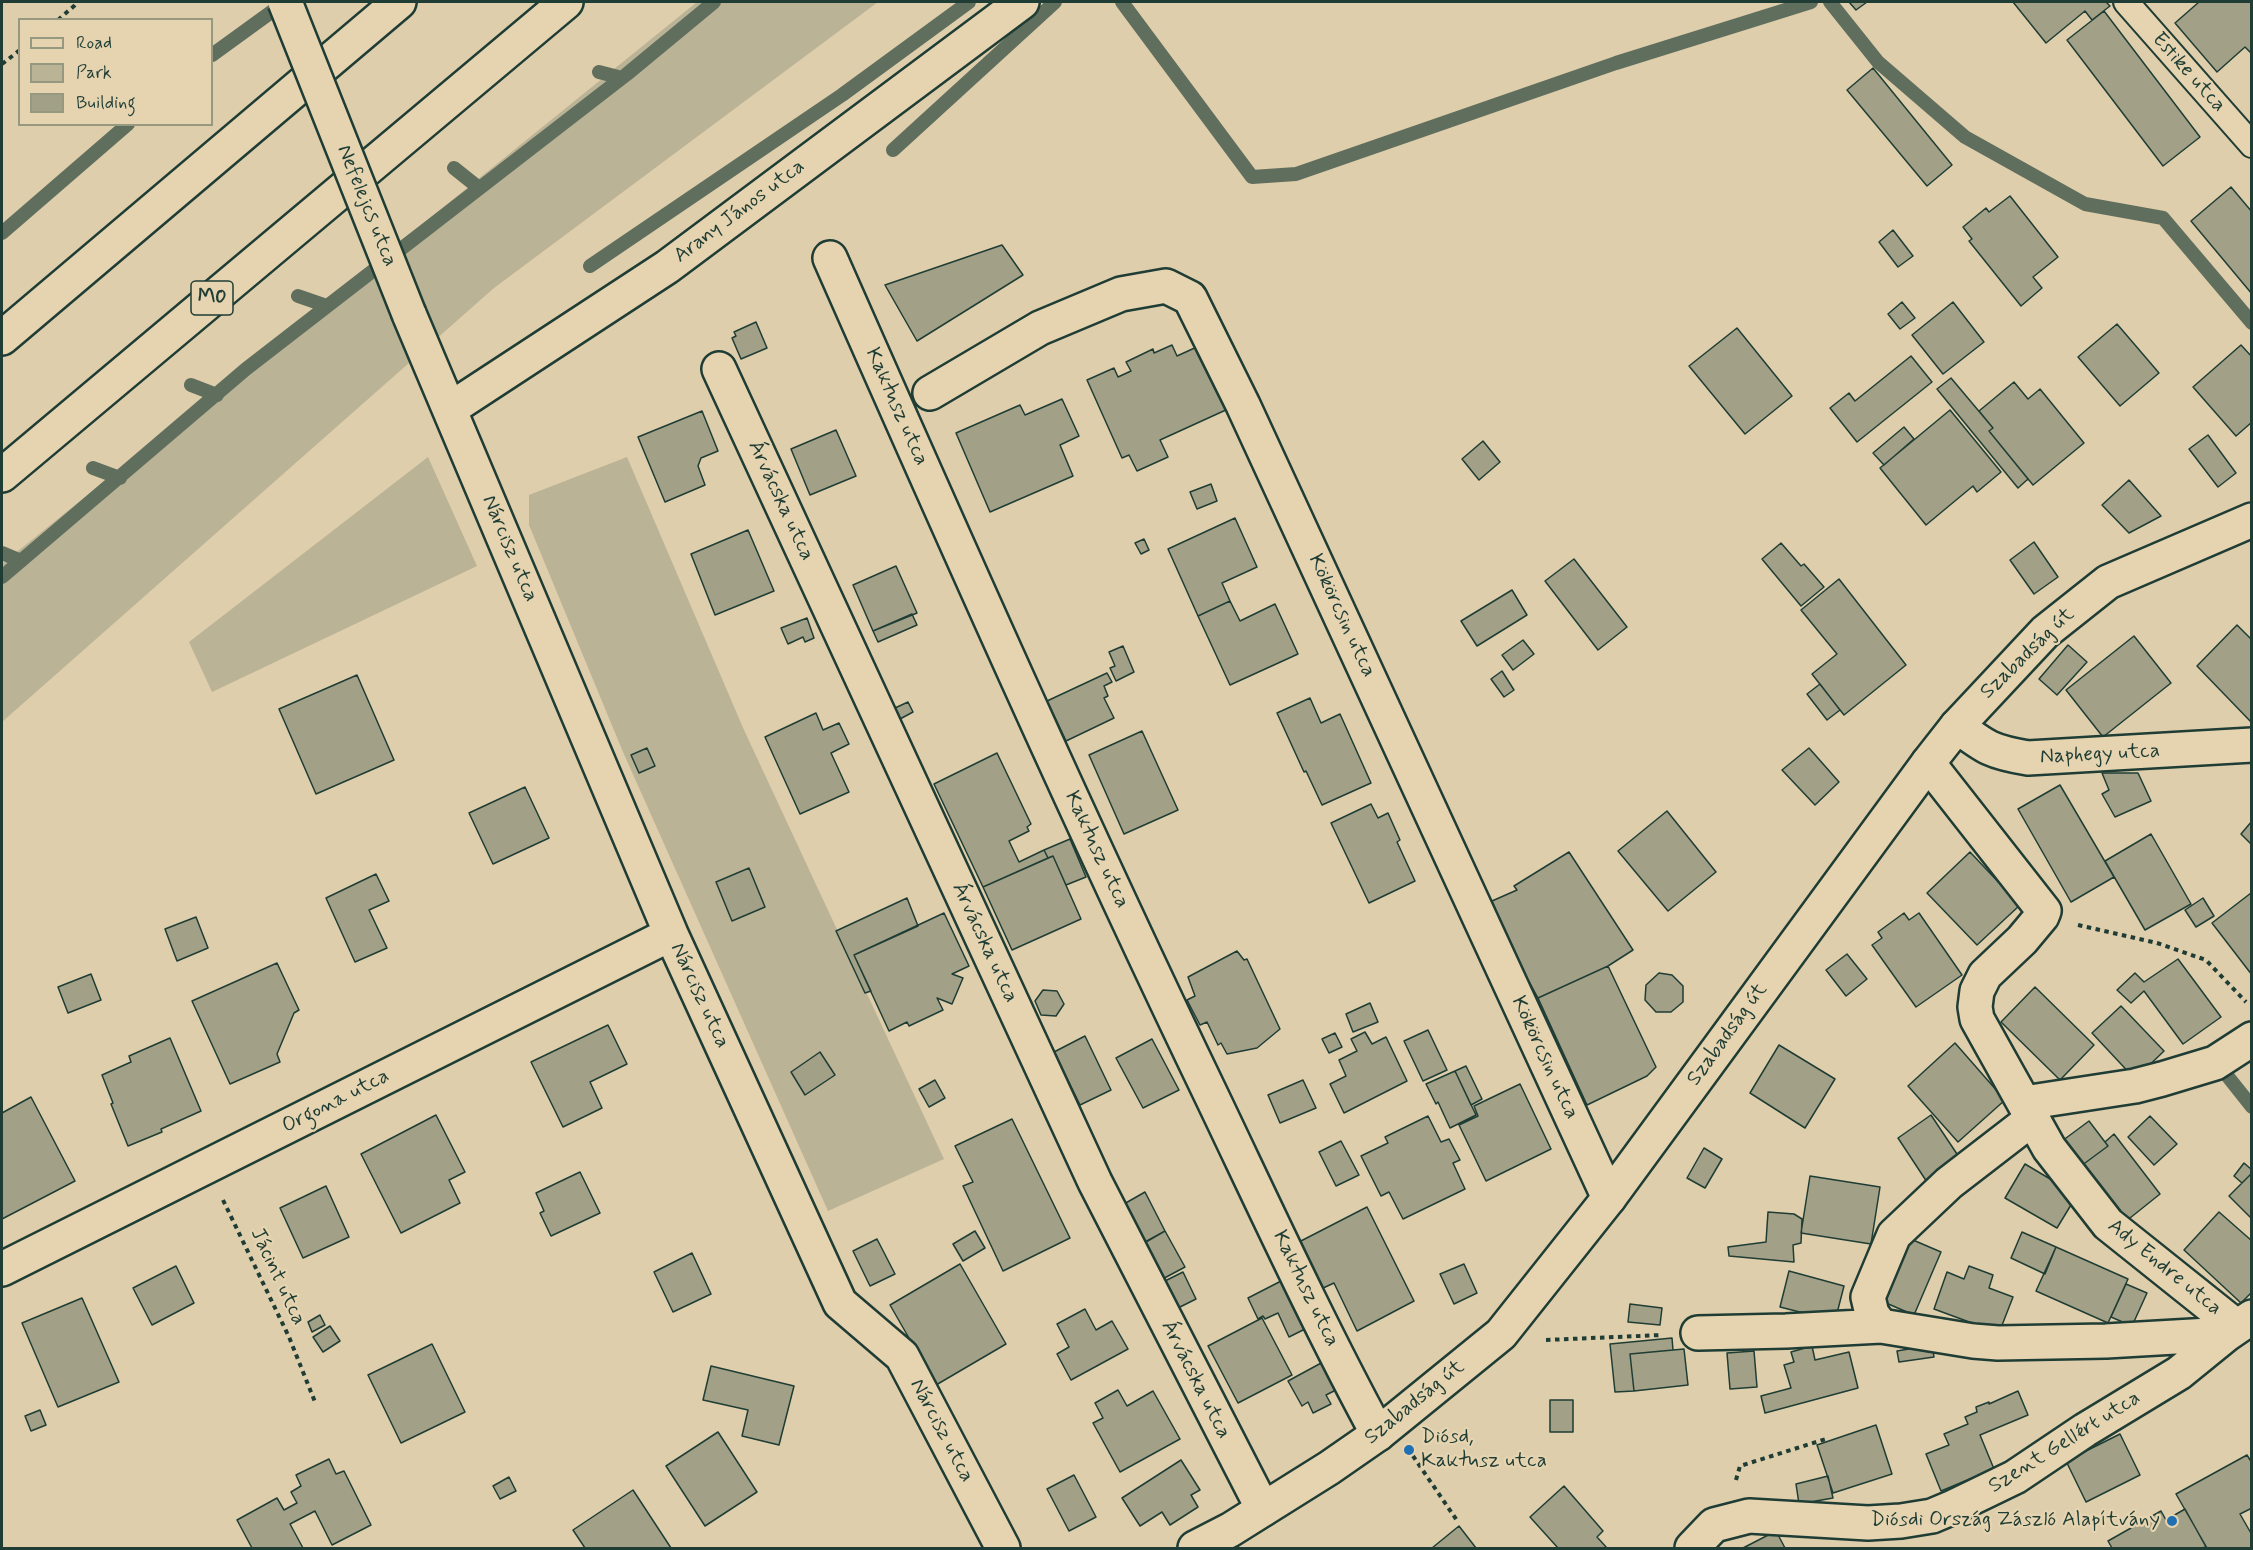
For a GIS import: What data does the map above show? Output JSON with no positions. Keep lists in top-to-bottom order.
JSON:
{
  "streets": {
    "main road": [
      "Nefelejcs utca",
      "Arany János utca",
      "M0",
      "Kaktusz utca",
      "Árvácska utca",
      "Nárcisz utca",
      "Kökörcsin utca",
      "Szabadság út",
      "Naphegy utca",
      "Orgona utca",
      "Ady Endre utca",
      "Szent Gellért utca"
    ],
    "lane": ["Estike utca"],
    "path": ["Jácint utca"]
  },
  "crossings": [
    ["Nefelejcs utca", "Arany János utca"],
    ["Nefelejcs utca", "Nárcisz utca"],
    ["Arany János utca", "Nárcisz utca"],
    ["Kaktusz utca", "Szabadság út"],
    ["Árvácska utca", "Szabadság út"],
    ["Nárcisz utca", "Orgona utca"],
    ["Kökörcsin utca", "Szabadság út"],
    ["Szabadság út", "Naphegy utca"],
    ["Orgona utca", "Jácint utca"],
    ["Ady Endre utca", "Szent Gellért utca"]
  ],
  "places": ["Diósd, Kaktusz utca", "Diósdi Ország Zászló Alapítvány"],
  "legend": ["Road", "Park", "Building"]
}
